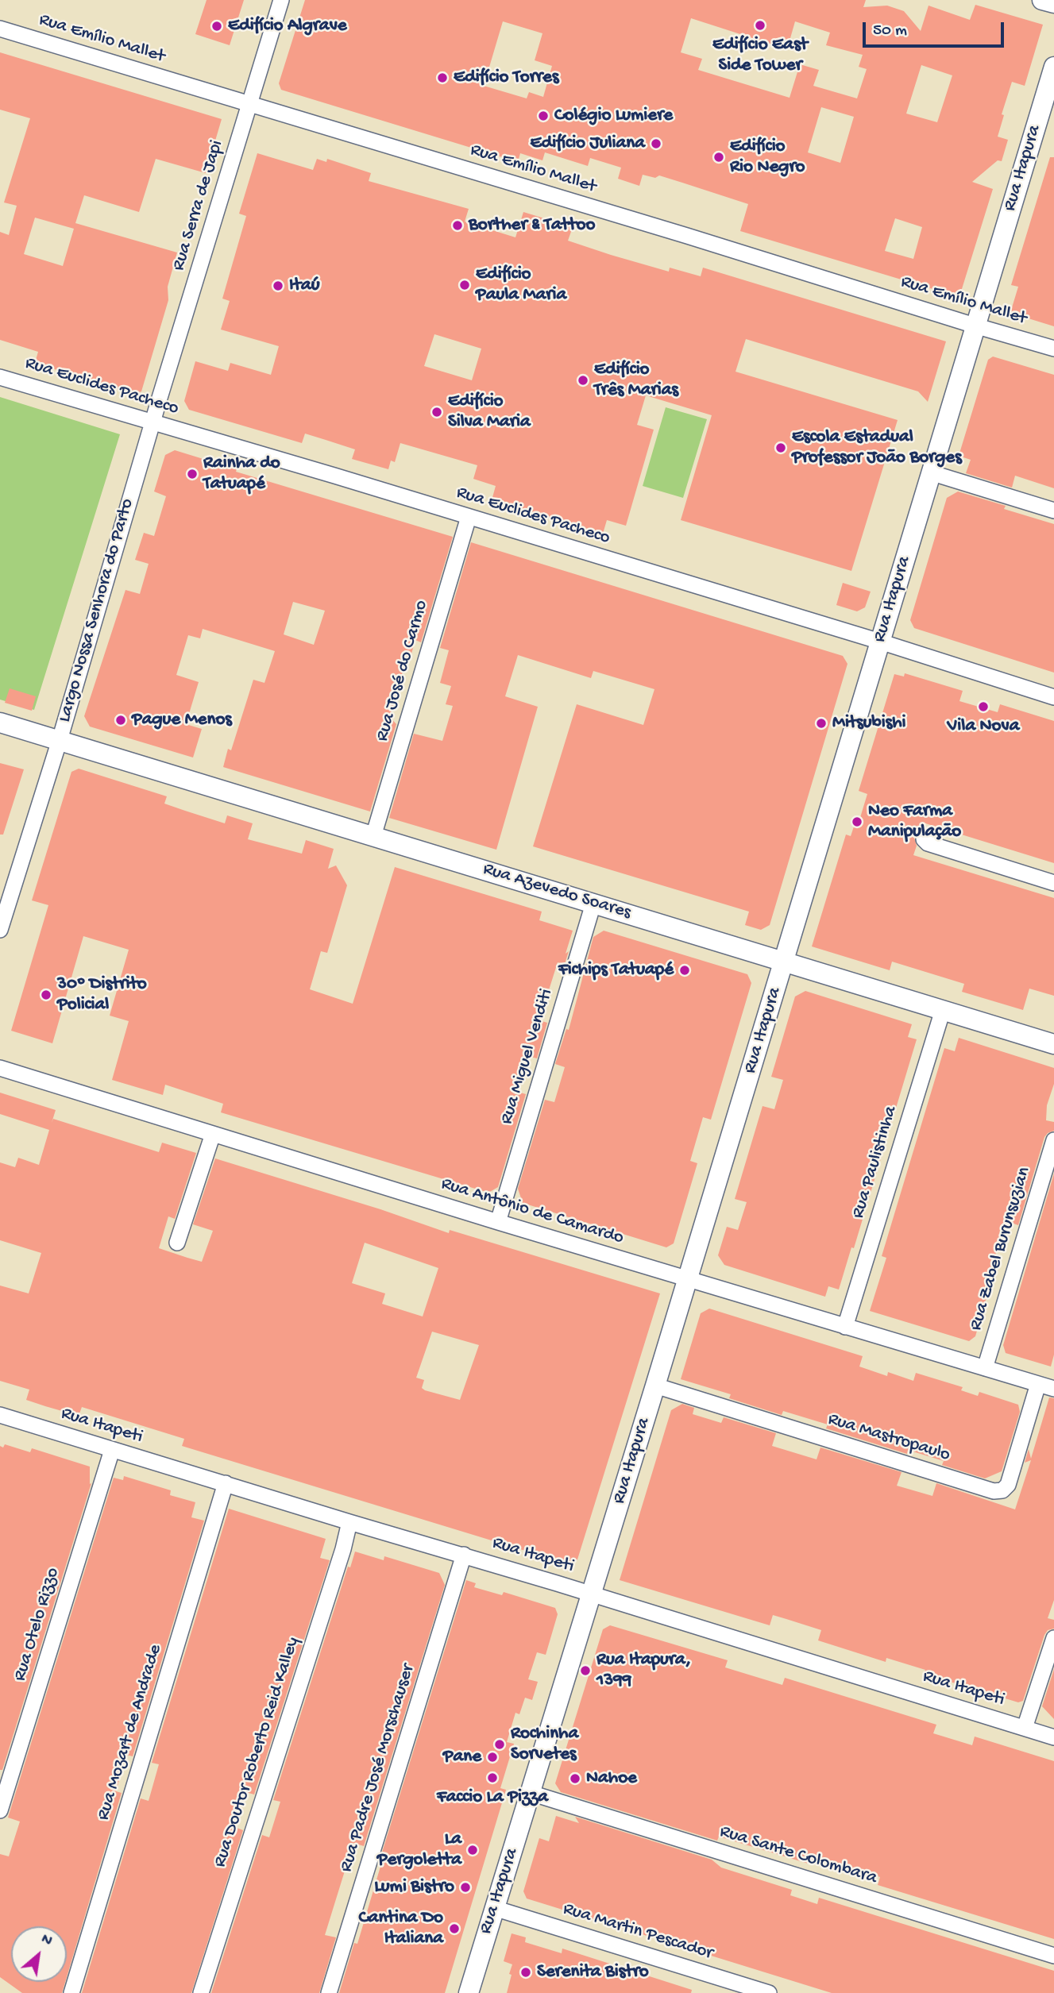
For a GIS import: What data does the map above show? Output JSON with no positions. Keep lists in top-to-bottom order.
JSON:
{
  "streets": {
    "street": [
      "Rua Emílio Mallet",
      "Rua Itapura",
      "Rua Serra de Japi",
      "Rua Euclides Pacheco",
      "Largo Nossa Senhora do Parto",
      "Rua José do Carmo",
      "Rua Azevedo Soares",
      "Rua Miguel Venditi",
      "Rua Paulistinha",
      "Rua Antônio de Camardo",
      "Rua Zabel Burunsuzian",
      "Rua Itapeti",
      "Rua Mastropaulo",
      "Rua Otelo Rizzo",
      "Rua Mozart de Andrade",
      "Rua Doutor Roberto Reid Kalley",
      "Rua Padre José Morschauser",
      "Rua Sante Colombara",
      "Rua Martin Pescador"
    ]
  },
  "crossings": [
    ["Rua Emílio Mallet", "Rua Itapura"],
    ["Rua Emílio Mallet", "Rua Serra de Japi"],
    ["Rua Itapura", "Rua Euclides Pacheco"],
    ["Rua Itapura", "Rua Azevedo Soares"],
    ["Rua Itapura", "Rua Antônio de Camardo"],
    ["Rua Itapura", "Rua Itapeti"],
    ["Rua Itapura", "Rua Mastropaulo"],
    ["Rua Itapura", "Rua Sante Colombara"],
    ["Rua Itapura", "Rua Martin Pescador"],
    ["Rua Serra de Japi", "Rua Euclides Pacheco"],
    ["Rua Serra de Japi", "Largo Nossa Senhora do Parto"],
    ["Rua Euclides Pacheco", "Largo Nossa Senhora do Parto"],
    ["Rua Euclides Pacheco", "Rua José do Carmo"],
    ["Largo Nossa Senhora do Parto", "Rua Azevedo Soares"],
    ["Rua José do Carmo", "Rua Azevedo Soares"],
    ["Rua Azevedo Soares", "Rua Miguel Venditi"],
    ["Rua Azevedo Soares", "Rua Paulistinha"],
    ["Rua Miguel Venditi", "Rua Antônio de Camardo"],
    ["Rua Paulistinha", "Rua Antônio de Camardo"],
    ["Rua Antônio de Camardo", "Rua Zabel Burunsuzian"],
    ["Rua Antônio de Camardo", "Rua Mastropaulo"],
    ["Rua Itapeti", "Rua Otelo Rizzo"],
    ["Rua Itapeti", "Rua Mozart de Andrade"],
    ["Rua Itapeti", "Rua Doutor Roberto Reid Kalley"],
    ["Rua Itapeti", "Rua Padre José Morschauser"]
  ],
  "places": [
    "Edifício East Side Tower",
    "Edifício Algrave",
    "Edifício Torres",
    "Colégio Lumiere",
    "Edifício Juliana",
    "Edifício Rio Negro",
    "Borther & Tattoo",
    "Edifício Paula Maria",
    "Itaú",
    "Edifício Três Marias",
    "Edifício Silva Maria",
    "Escola Estadual Professor João Borges",
    "Rainha do Tatuapé",
    "Vila Nova",
    "Pague Menos",
    "Mitsubishi",
    "Neo Farma Manipulação",
    "Fichips Tatuapé",
    "30º Distrito Policial",
    "Rua Itapura, 1399",
    "Rochinha Sorvetes",
    "Pane",
    "Faccio La Pizza",
    "Nahoe",
    "La Pergoletta",
    "Lumi Bistro",
    "Cantina Do Italiana",
    "Serenita Bistro"
  ],
  "scale_bar": "50 m",
  "north": "top right"
}
